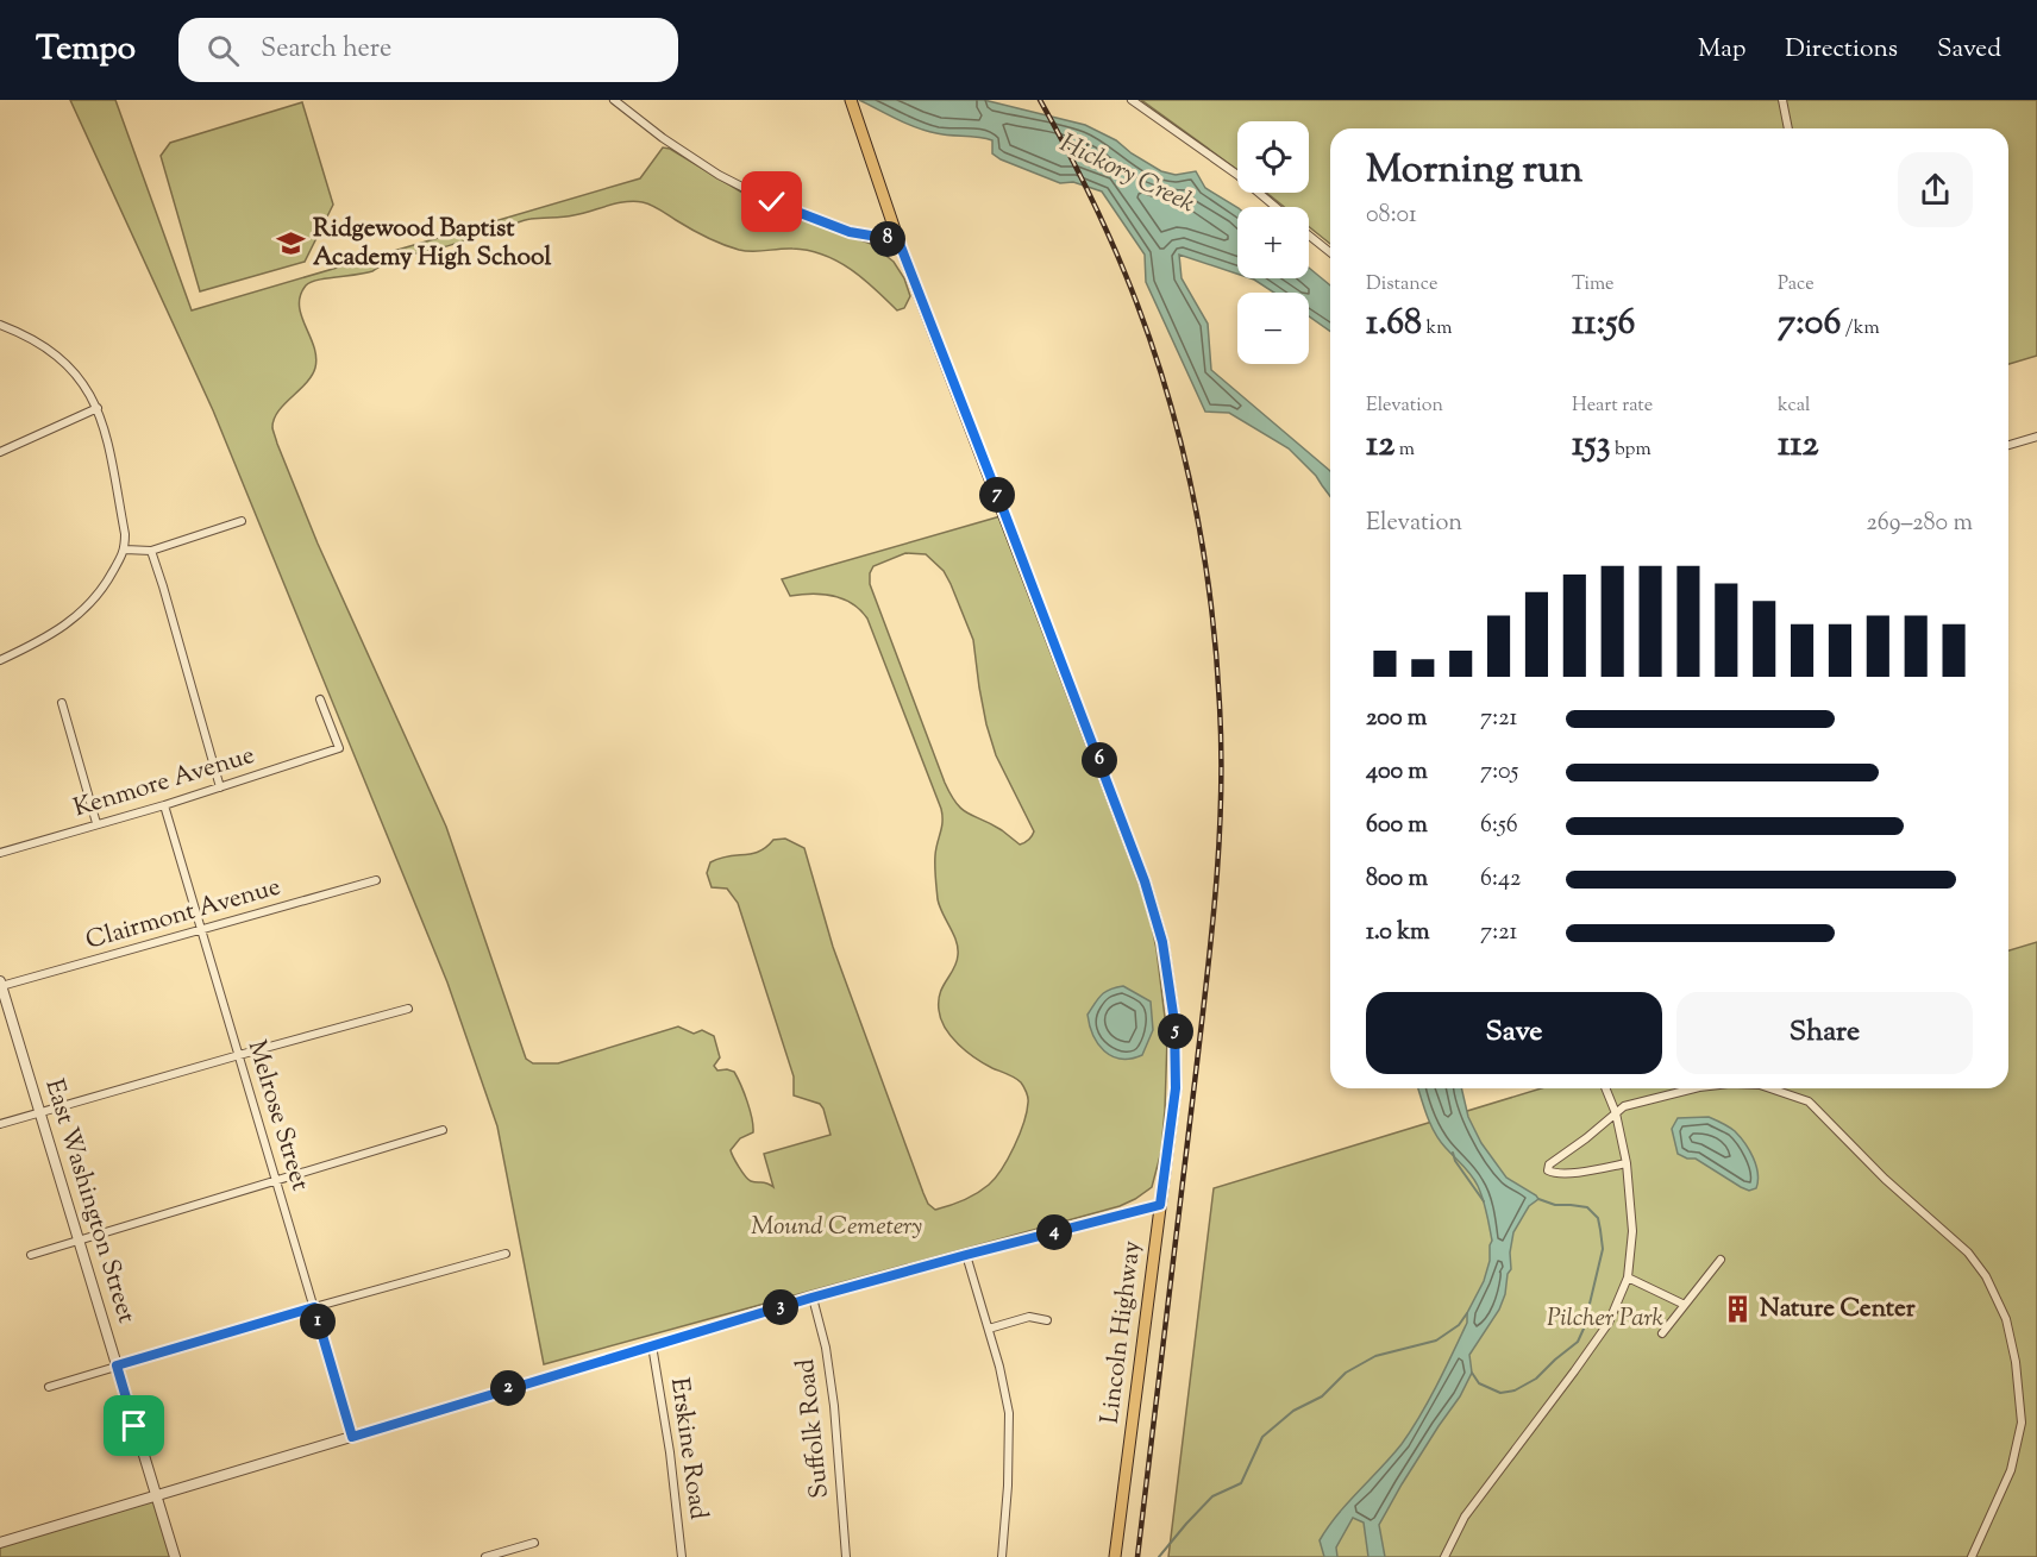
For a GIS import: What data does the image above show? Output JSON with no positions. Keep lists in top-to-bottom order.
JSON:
{
  "streets": {
    "main road": ["Lincoln Highway"],
    "street": [
      "Kenmore Avenue",
      "Clairmont Avenue",
      "Melrose Street",
      "East Washington Street",
      "Suffolk Road",
      "Erskine Road"
    ]
  },
  "crossings": [
    ["Kenmore Avenue", "Melrose Street"],
    ["Clairmont Avenue", "Melrose Street"],
    ["Clairmont Avenue", "East Washington Street"]
  ],
  "water": ["Hickory Creek"],
  "parks": ["Mound Cemetery", "Pilcher Park"],
  "places": {
    "school or university": ["Ridgewood Baptist Academy High School"],
    "building": ["Nature Center"]
  },
  "page": {
    "header": "Tempo",
    "search": "Search here",
    "nav": ["Map", "Directions", "Saved"],
    "map_buttons": ["+", "−"],
    "heading": ["Morning run", "08:01"],
    "pins": [
      "8",
      "7",
      "6",
      "5",
      "4",
      "3",
      "1",
      "2"
    ],
    "stats": [
      ["Distance", "1.68 km"],
      ["Time", "11:56"],
      ["Pace", "7:06 /km"],
      ["Elevation", "12 m"],
      ["Heart rate", "153 bpm"],
      ["kcal", "112"]
    ],
    "chart": ["Elevation", "269–280 m"],
    "list": [
      {
        "name": "200 m",
        "note": "7:21"
      },
      {
        "name": "400 m",
        "note": "7:05"
      },
      {
        "name": "600 m",
        "note": "6:56"
      },
      {
        "name": "800 m",
        "note": "6:42"
      },
      {
        "name": "1.0 km",
        "note": "7:21"
      }
    ],
    "buttons": ["Save", "Share"]
  }
}
